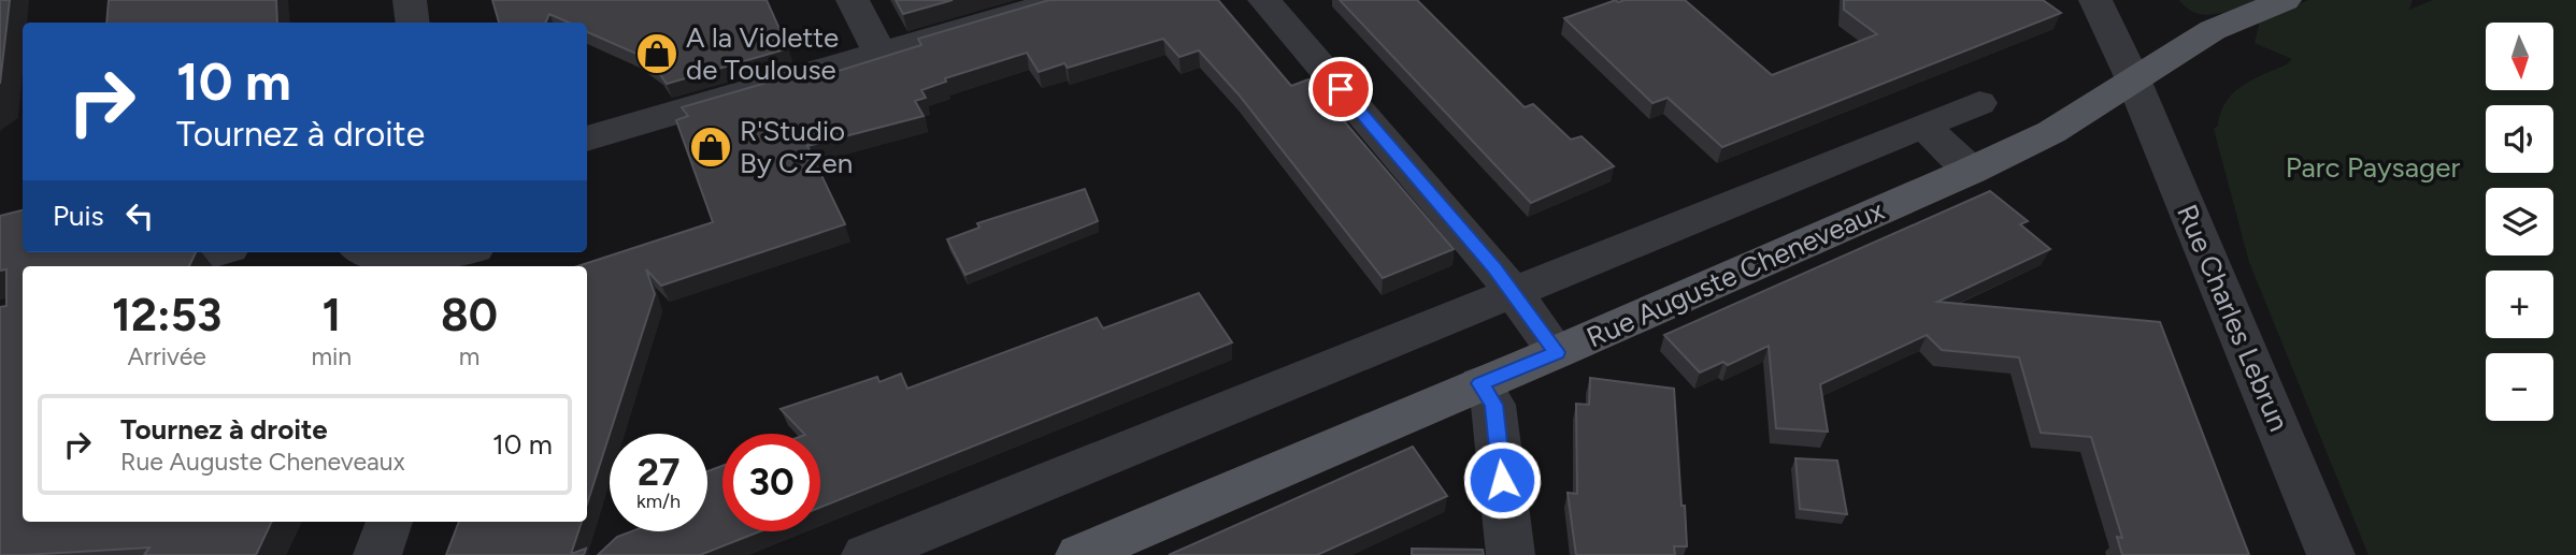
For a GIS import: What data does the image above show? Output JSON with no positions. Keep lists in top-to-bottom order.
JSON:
{
  "streets": {
    "main road": ["Rue Auguste Cheneveaux"],
    "street": ["Rue Charles Lebrun"]
  },
  "crossings": [
    ["Rue Auguste Cheneveaux", "Rue Charles Lebrun"]
  ],
  "parks": ["Parc Paysager"],
  "places": {
    "shop": ["A la Violette de Toulouse", "R'Studio By C'Zen"]
  },
  "north": "bottom",
  "page": {
    "map_buttons": ["+", "−"],
    "turn": ["10 m", "Tournez à droite"],
    "then": "Puis",
    "eta": [
      "12:53",
      "Arrivée",
      "1",
      "min",
      "80",
      "m"
    ],
    "list": [
      {
        "name": "Tournez à droite",
        "note": "Rue Auguste Cheneveaux",
        "value": "10 m"
      }
    ],
    "speed": "27 km/h",
    "limit": "30"
  }
}
